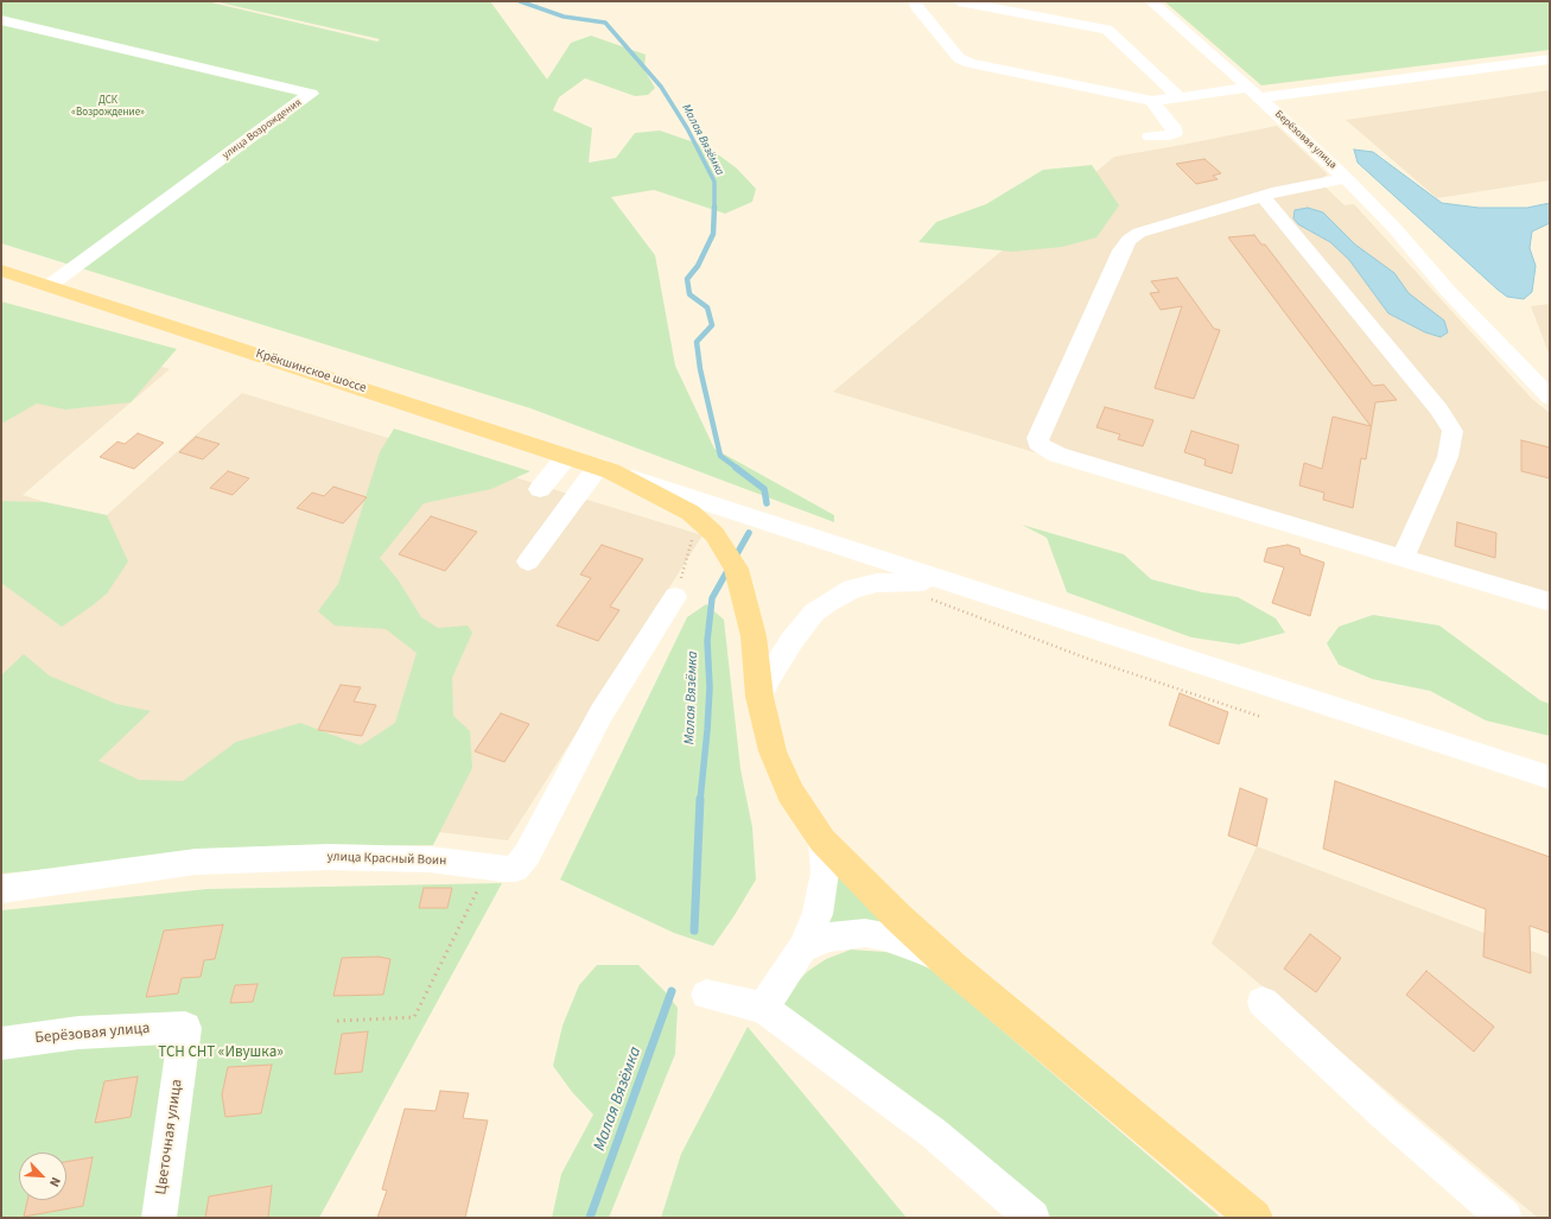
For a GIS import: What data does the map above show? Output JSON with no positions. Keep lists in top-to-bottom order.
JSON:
{
  "streets": {
    "main road": ["Крёкшинское шоссе"],
    "street": [
      "улица Возрождения",
      "Берёзовая улица",
      "улица Красный Воин",
      "Цветочная улица"
    ]
  },
  "crossings": [
    ["улица Возрождения", "Крёкшинское шоссе"],
    ["Берёзовая улица", "Цветочная улица"]
  ],
  "water": ["Малая Вязёмка"],
  "parks": ["ДСК «Возрождение»", "ТСН СНТ «Ивушка»"],
  "north": "bottom right"
}
